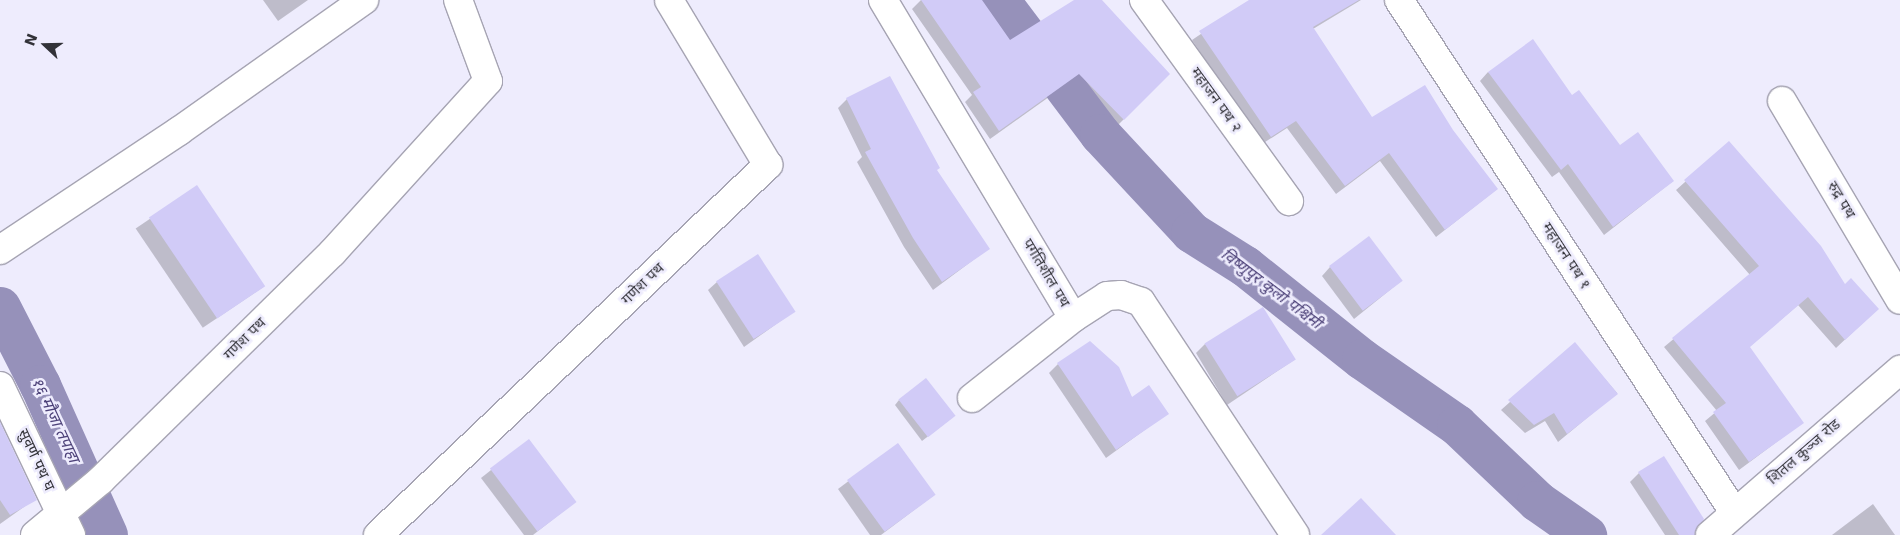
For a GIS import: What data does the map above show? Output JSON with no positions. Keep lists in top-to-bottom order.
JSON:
{
  "streets": {
    "street": [
      "महाजन पथ २",
      "रुद्र पथ",
      "महाजन पथ १",
      "पर्गतिशील पथ",
      "गणेश पथ",
      "शितल कुञ्ज रोड",
      "सुवर्ण पथ घ"
    ]
  },
  "crossings": [
    ["महाजन पथ १", "शितल कुञ्ज रोड"],
    ["गणेश पथ", "सुवर्ण पथ घ"]
  ],
  "water": ["विष्णुपुर कुलो पश्चिमी", "१६ मौजा तपाहा"],
  "north": "left"
}
